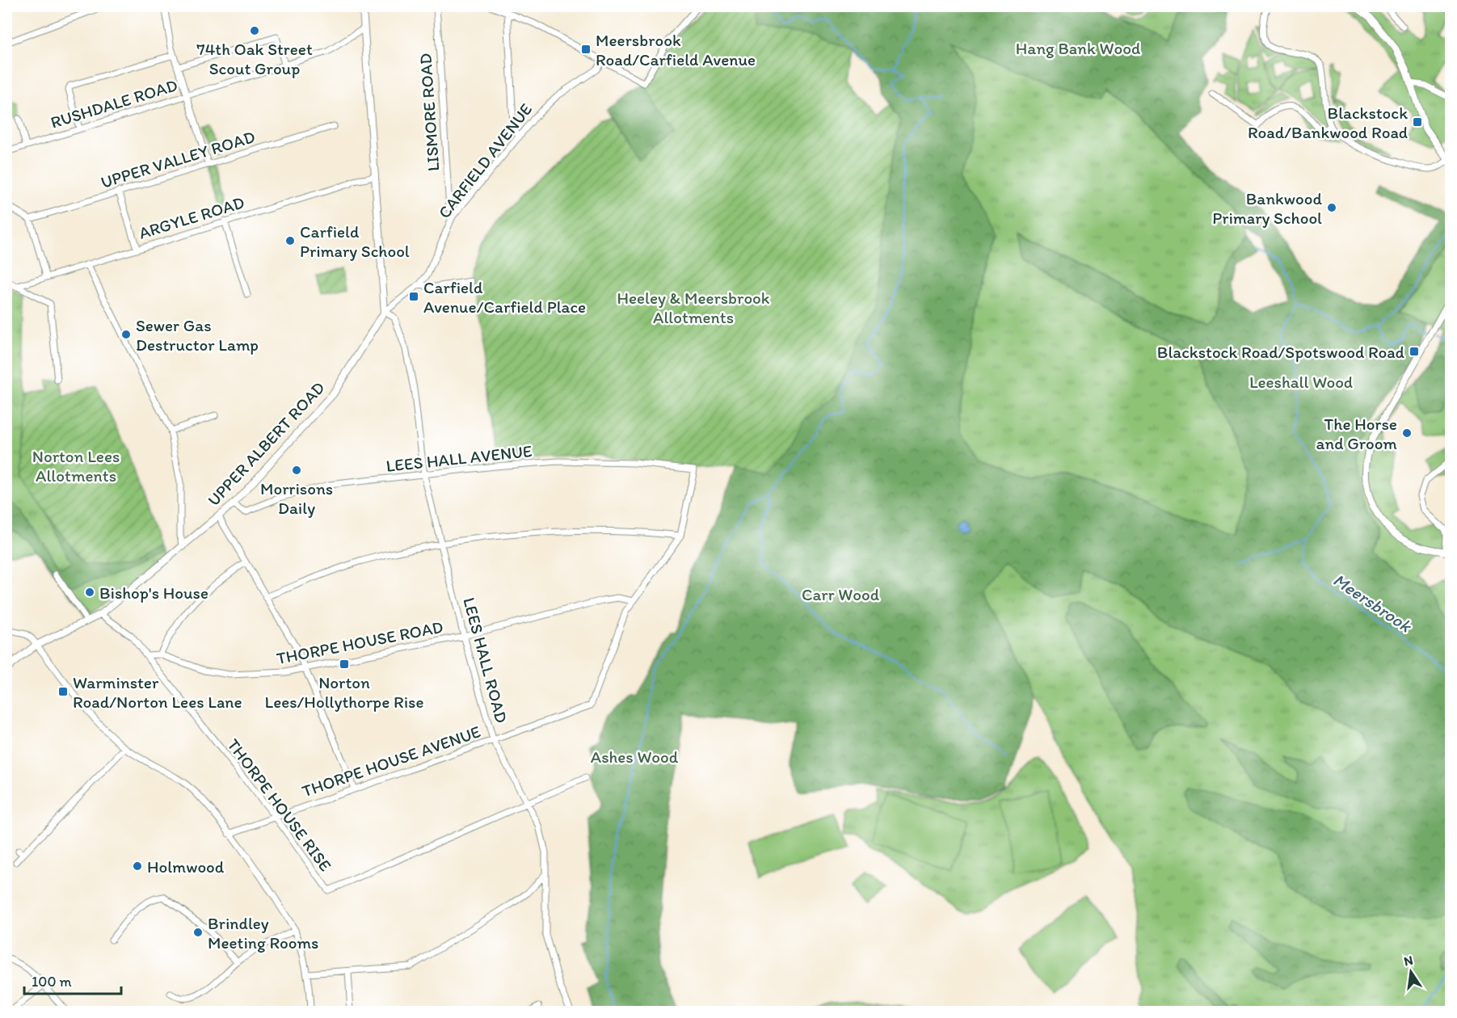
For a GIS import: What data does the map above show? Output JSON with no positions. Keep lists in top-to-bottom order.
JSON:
{
  "streets": {
    "street": [
      "RUSHDALE ROAD",
      "LISMORE ROAD",
      "UPPER VALLEY ROAD",
      "CARFIELD AVENUE",
      "ARGYLE ROAD",
      "UPPER ALBERT ROAD",
      "LEES HALL AVENUE",
      "THORPE HOUSE ROAD",
      "LEES HALL ROAD",
      "THORPE HOUSE AVENUE",
      "THORPE HOUSE RISE"
    ]
  },
  "crossings": [
    ["LISMORE ROAD", "CARFIELD AVENUE"],
    ["CARFIELD AVENUE", "UPPER ALBERT ROAD"],
    ["CARFIELD AVENUE", "LEES HALL ROAD"],
    ["UPPER ALBERT ROAD", "LEES HALL AVENUE"],
    ["UPPER ALBERT ROAD", "LEES HALL ROAD"],
    ["UPPER ALBERT ROAD", "THORPE HOUSE RISE"],
    ["LEES HALL AVENUE", "LEES HALL ROAD"],
    ["LEES HALL AVENUE", "THORPE HOUSE AVENUE"],
    ["THORPE HOUSE ROAD", "LEES HALL ROAD"],
    ["THORPE HOUSE ROAD", "THORPE HOUSE AVENUE"],
    ["THORPE HOUSE ROAD", "THORPE HOUSE RISE"],
    ["LEES HALL ROAD", "THORPE HOUSE AVENUE"],
    ["LEES HALL ROAD", "THORPE HOUSE RISE"],
    ["THORPE HOUSE AVENUE", "THORPE HOUSE RISE"]
  ],
  "water": ["Meersbrook"],
  "parks": [
    "Hang Bank Wood",
    "Heeley & Meersbrook Allotments",
    "Leeshall Wood",
    "Norton Lees Allotments",
    "Carr Wood",
    "Ashes Wood"
  ],
  "places": {
    "other": [
      "74th Oak Street Scout Group",
      "Bankwood Primary School",
      "Carfield Primary School",
      "Sewer Gas Destructor Lamp",
      "The Horse and Groom",
      "Morrisons Daily",
      "Bishop's House",
      "Holmwood",
      "Brindley Meeting Rooms"
    ],
    "transit": [
      "Meersbrook Road/Carfield Avenue",
      "Blackstock Road/Bankwood Road",
      "Carfield Avenue/Carfield Place",
      "Blackstock Road/Spotswood Road",
      "Norton Lees/Hollythorpe Rise",
      "Warminster Road/Norton Lees Lane"
    ]
  },
  "scale_bar": "100 m",
  "north": "top"
}
